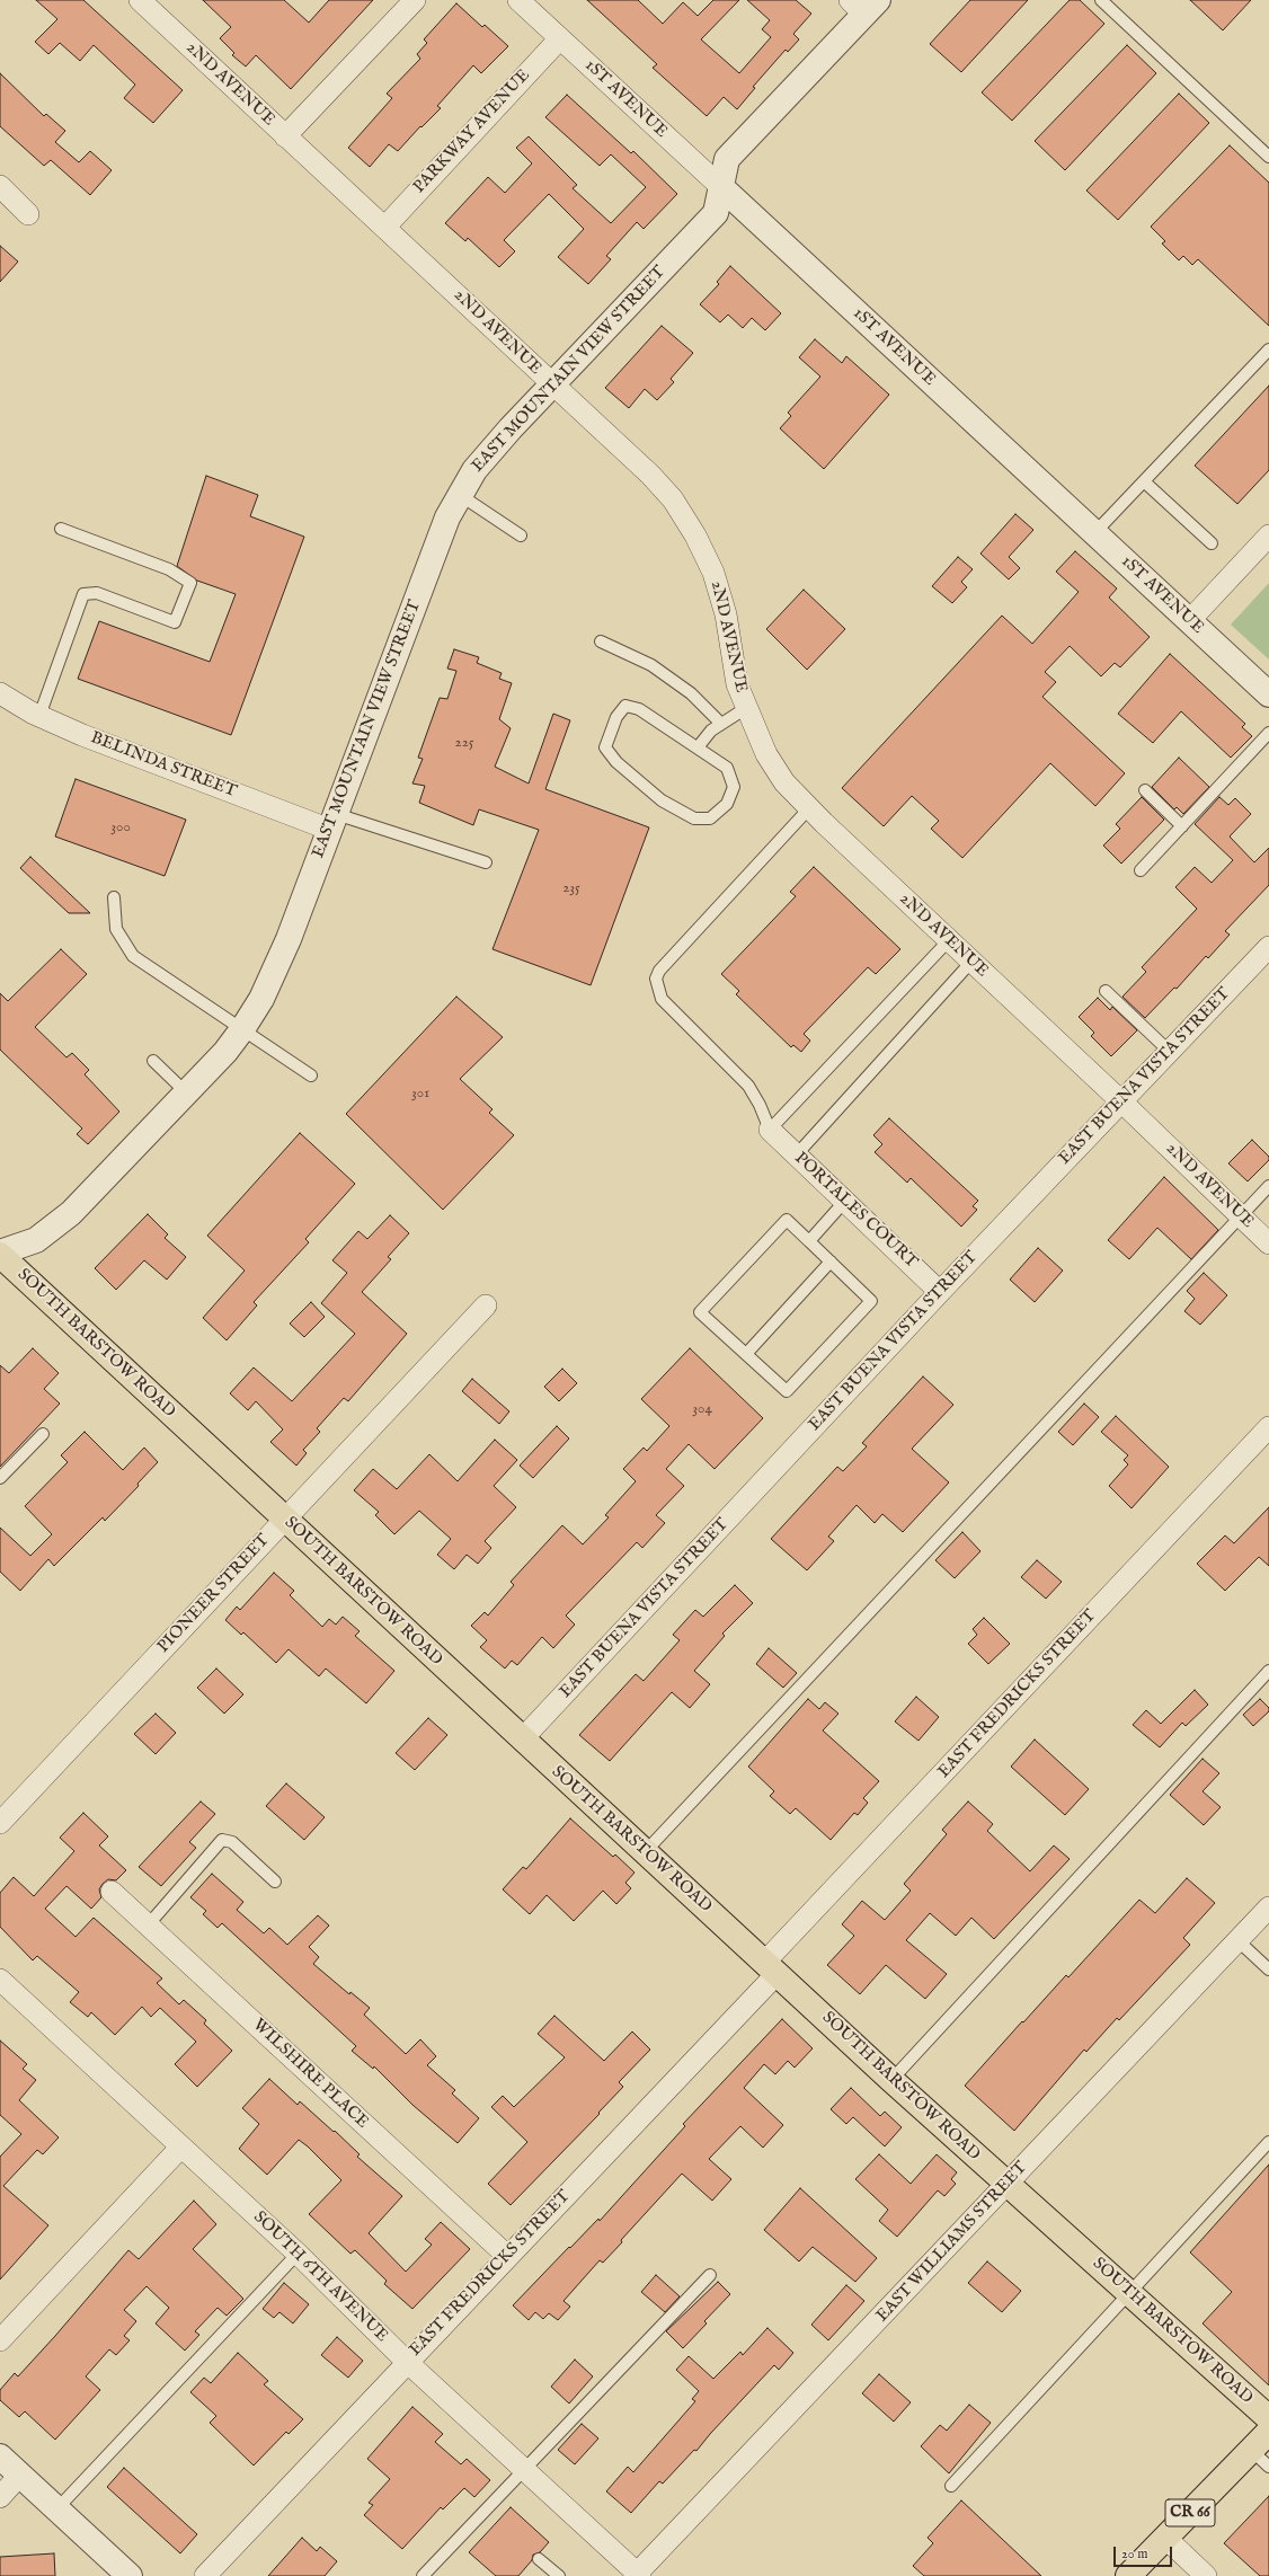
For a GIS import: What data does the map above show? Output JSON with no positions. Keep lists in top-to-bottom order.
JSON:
{
  "streets": {
    "main road": ["SOUTH BARSTOW ROAD", "CR 66"],
    "street": [
      "2ND AVENUE",
      "1ST AVENUE",
      "PARKWAY AVENUE",
      "EAST MOUNTAIN VIEW STREET",
      "BELINDA STREET",
      "EAST BUENA VISTA STREET",
      "PORTALES COURT",
      "PIONEER STREET",
      "EAST FREDRICKS STREET",
      "WILSHIRE PLACE",
      "EAST WILLIAMS STREET",
      "SOUTH 6TH AVENUE"
    ]
  },
  "crossings": [
    ["2ND AVENUE", "PARKWAY AVENUE"],
    ["2ND AVENUE", "EAST MOUNTAIN VIEW STREET"],
    ["2ND AVENUE", "EAST BUENA VISTA STREET"],
    ["1ST AVENUE", "PARKWAY AVENUE"],
    ["1ST AVENUE", "EAST MOUNTAIN VIEW STREET"],
    ["EAST MOUNTAIN VIEW STREET", "BELINDA STREET"],
    ["EAST MOUNTAIN VIEW STREET", "SOUTH BARSTOW ROAD"],
    ["EAST BUENA VISTA STREET", "PORTALES COURT"],
    ["EAST BUENA VISTA STREET", "SOUTH BARSTOW ROAD"],
    ["SOUTH BARSTOW ROAD", "PIONEER STREET"],
    ["SOUTH BARSTOW ROAD", "EAST FREDRICKS STREET"],
    ["SOUTH BARSTOW ROAD", "EAST WILLIAMS STREET"],
    ["EAST FREDRICKS STREET", "WILSHIRE PLACE"],
    ["EAST FREDRICKS STREET", "SOUTH 6TH AVENUE"],
    ["EAST WILLIAMS STREET", "SOUTH 6TH AVENUE"]
  ],
  "house_numbers": [
    "225",
    "300",
    "235",
    "301",
    "304"
  ],
  "scale_bar": "20 m"
}
